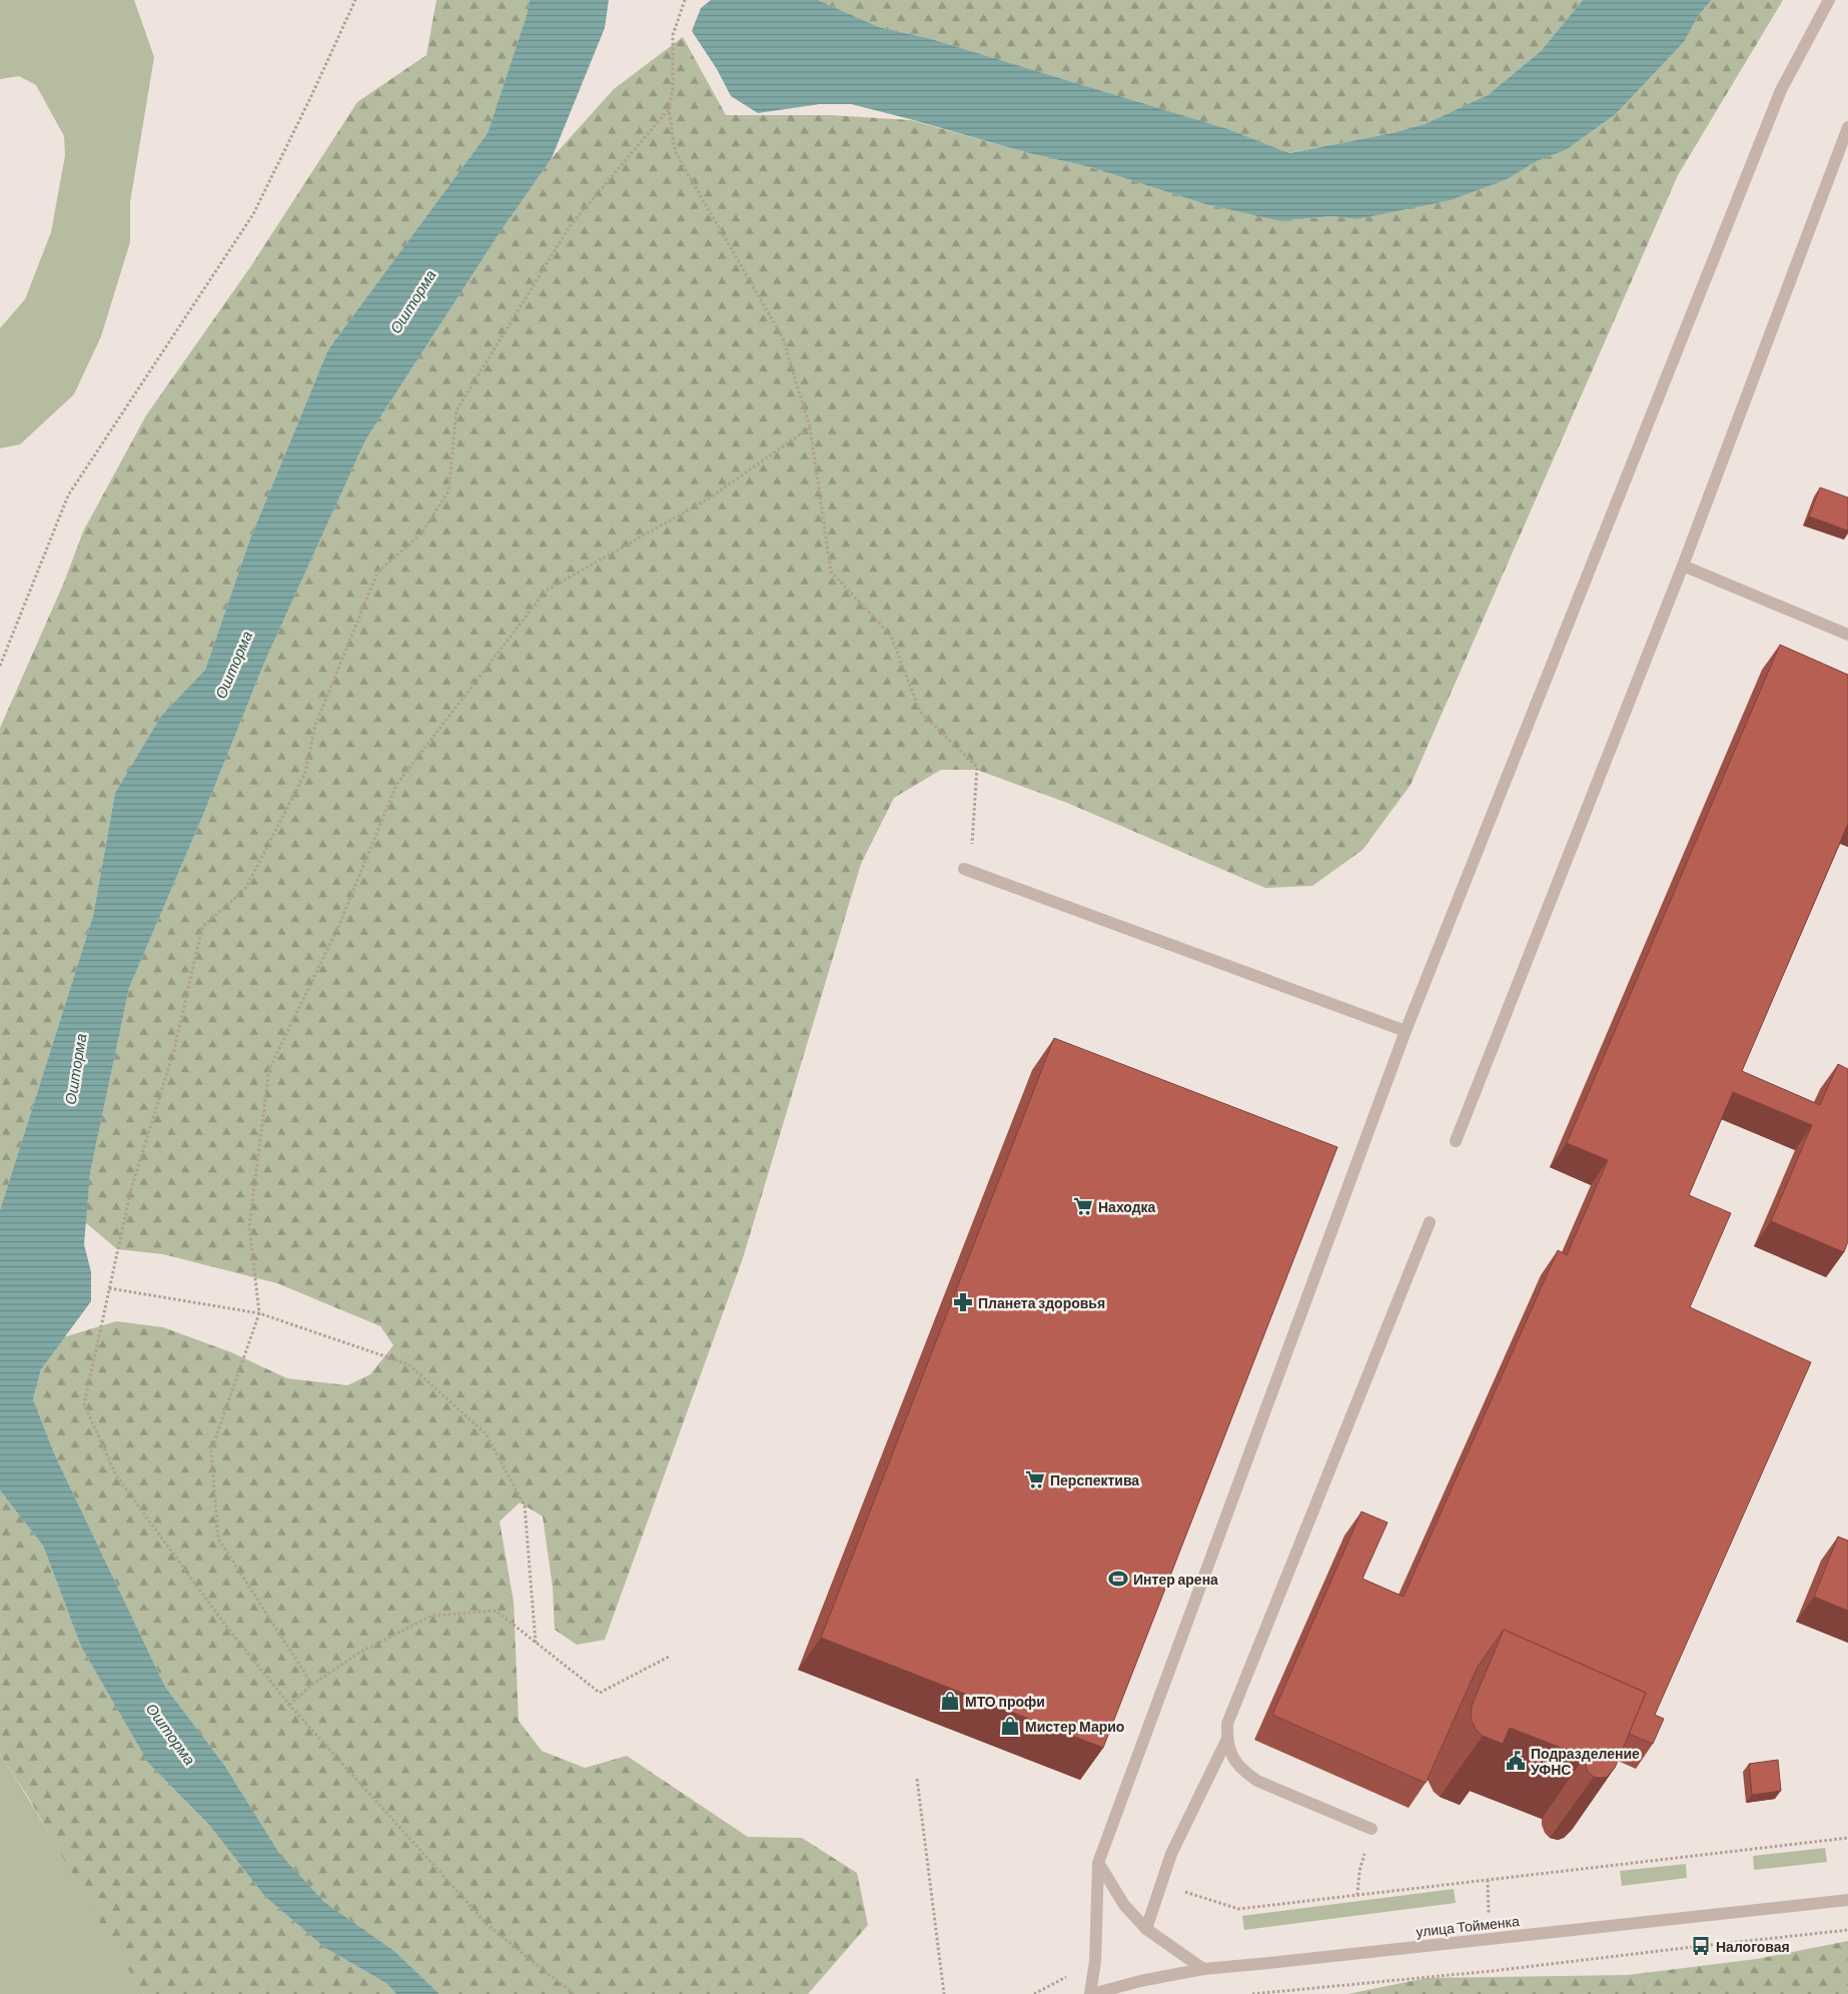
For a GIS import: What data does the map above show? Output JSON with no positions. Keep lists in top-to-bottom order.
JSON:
{
  "streets": {
    "street": ["улица Тойменка"]
  },
  "water": ["Ошторма"],
  "places": {
    "supermarket": ["Находка", "Перспектива"],
    "pharmacy": ["Планета здоровья"],
    "sports": ["Интер арена"],
    "shop": ["МТО профи", "Мистер Марио"],
    "public building": ["Подразделение УФНС"],
    "bus stop": ["Налоговая"]
  }
}
